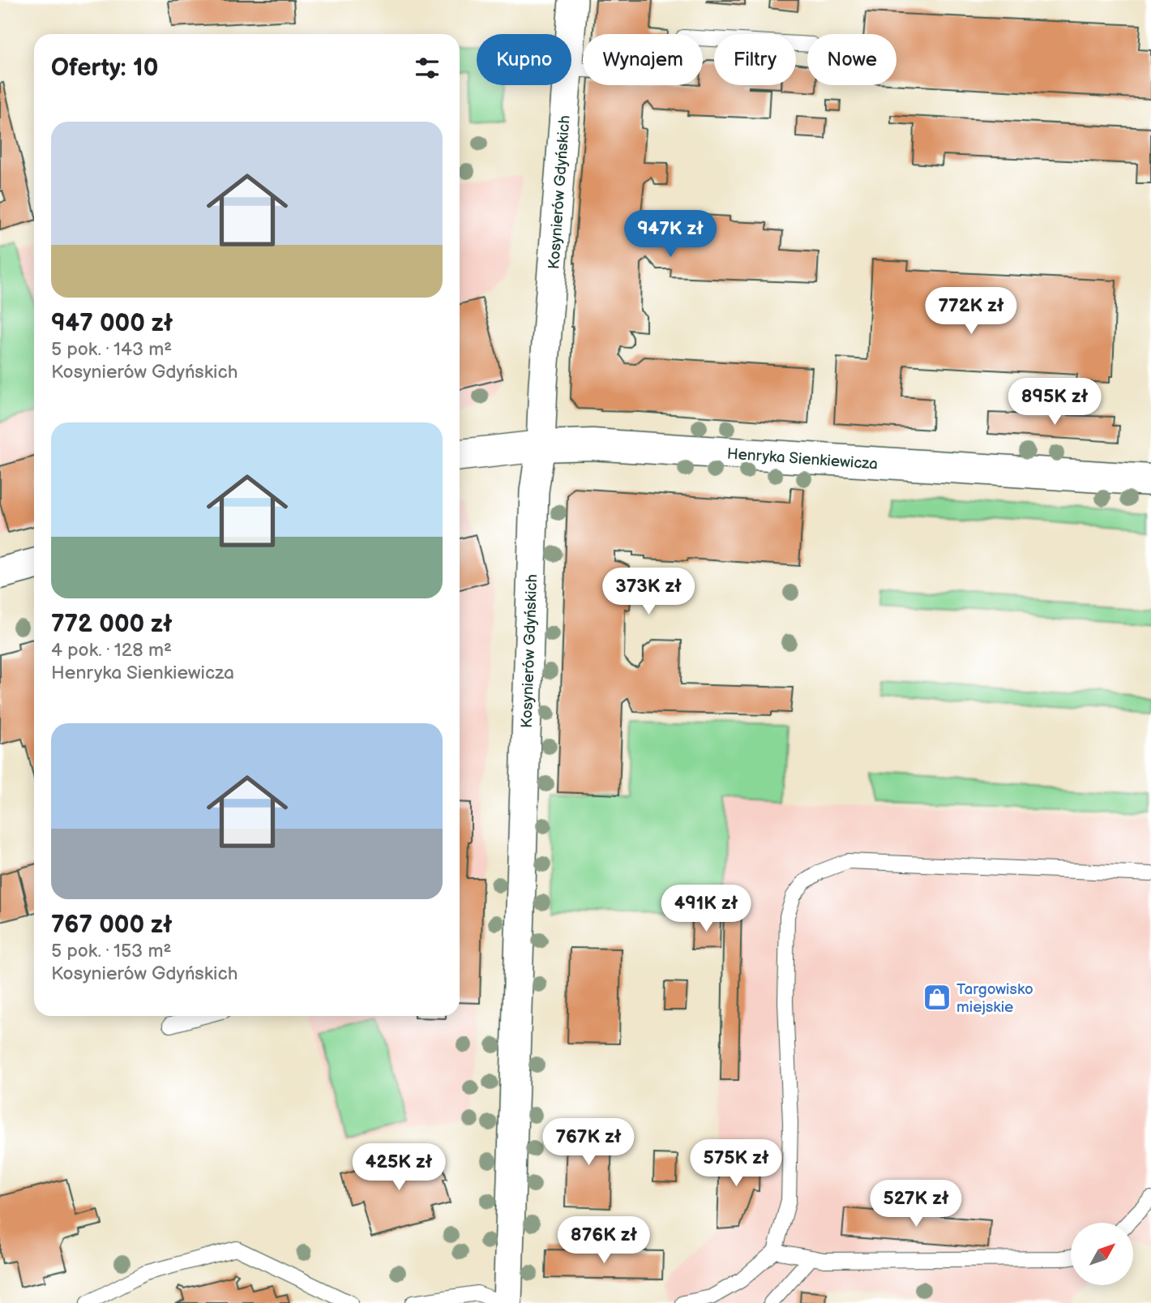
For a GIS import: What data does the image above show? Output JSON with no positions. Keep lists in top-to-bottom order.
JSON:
{
  "streets": {
    "street": ["Kosynierów Gdyńskich", "Henryka Sienkiewicza"]
  },
  "crossings": [
    ["Kosynierów Gdyńskich", "Henryka Sienkiewicza"]
  ],
  "places": {
    "shop": ["Targowisko miejskie"]
  },
  "north": "top right",
  "page": {
    "chip": [
      "Kupno",
      "Wynajem",
      "Filtry",
      "Nowe"
    ],
    "heading": "Oferty: 10",
    "list": [
      {
        "name": "947 000 zł",
        "note": "5 pok. · 143 m² · Kosynierów Gdyńskich"
      },
      {
        "name": "772 000 zł",
        "note": "4 pok. · 128 m² · Henryka Sienkiewicza"
      },
      {
        "name": "767 000 zł",
        "note": "5 pok. · 153 m² · Kosynierów Gdyńskich"
      }
    ],
    "price": [
      "947K zł",
      "772K zł",
      "895K zł",
      "373K zł",
      "491K zł",
      "767K zł",
      "575K zł",
      "425K zł",
      "527K zł",
      "876K zł"
    ]
  }
}
